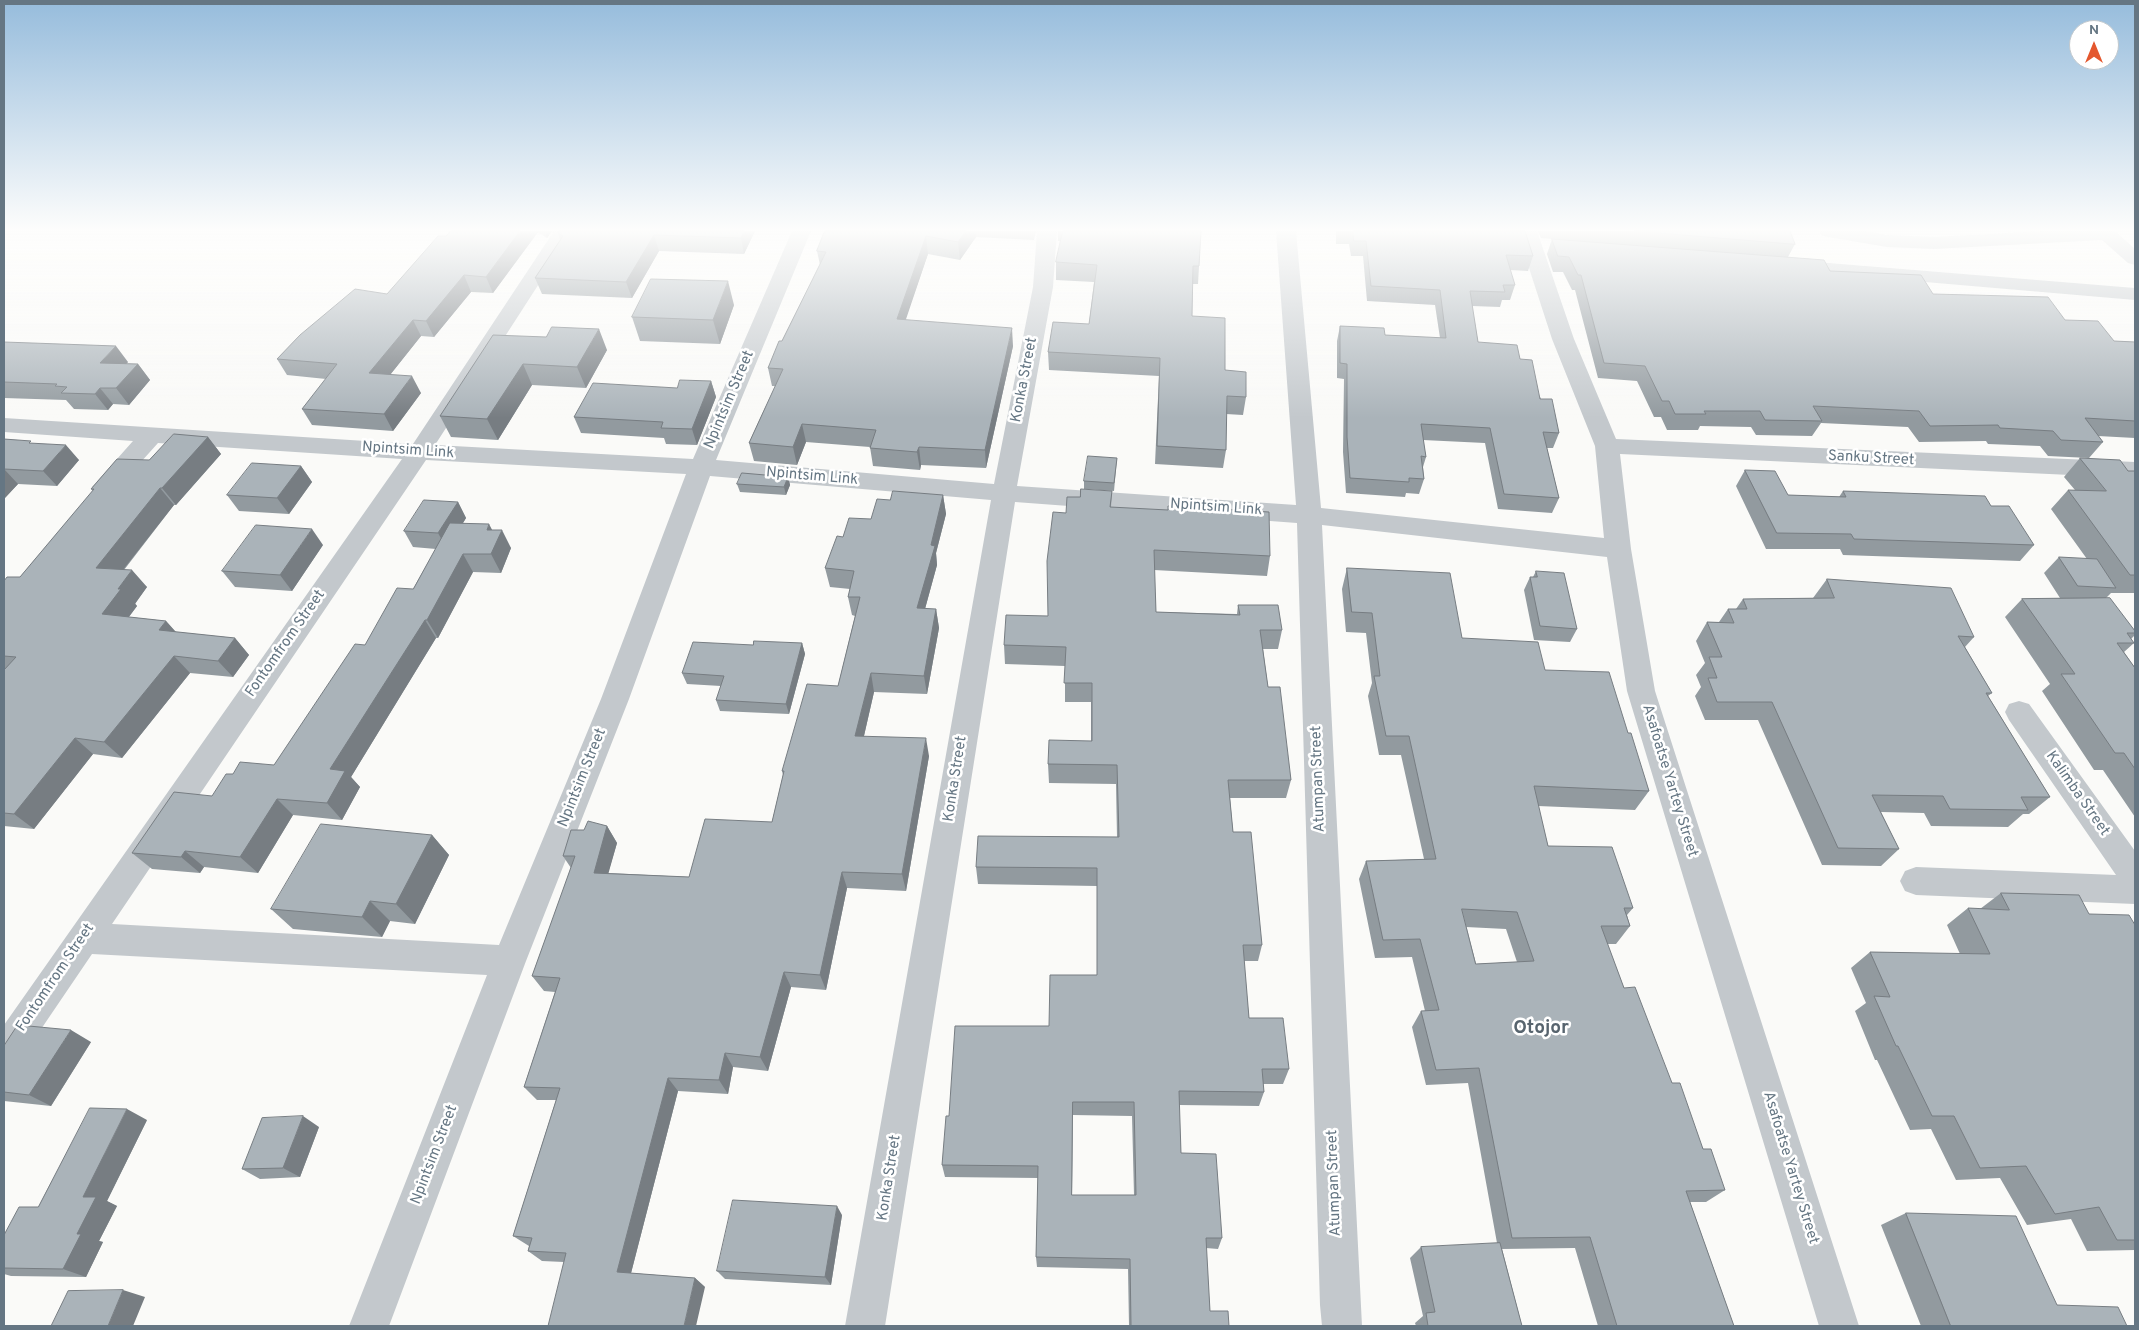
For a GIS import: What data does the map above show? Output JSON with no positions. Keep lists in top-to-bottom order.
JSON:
{
  "streets": {
    "street": [
      "Konka Street",
      "Npintsim Street",
      "Npintsim Link",
      "Sanku Street",
      "Fontomfrom Street",
      "Atumpan Street",
      "Asafoatse Yartey Street",
      "Kalimba Street"
    ]
  },
  "crossings": [
    ["Konka Street", "Npintsim Link"],
    ["Npintsim Street", "Npintsim Link"],
    ["Npintsim Link", "Fontomfrom Street"],
    ["Npintsim Link", "Atumpan Street"],
    ["Npintsim Link", "Asafoatse Yartey Street"],
    ["Sanku Street", "Asafoatse Yartey Street"]
  ],
  "districts": ["Otojor"],
  "north": "top"
}
